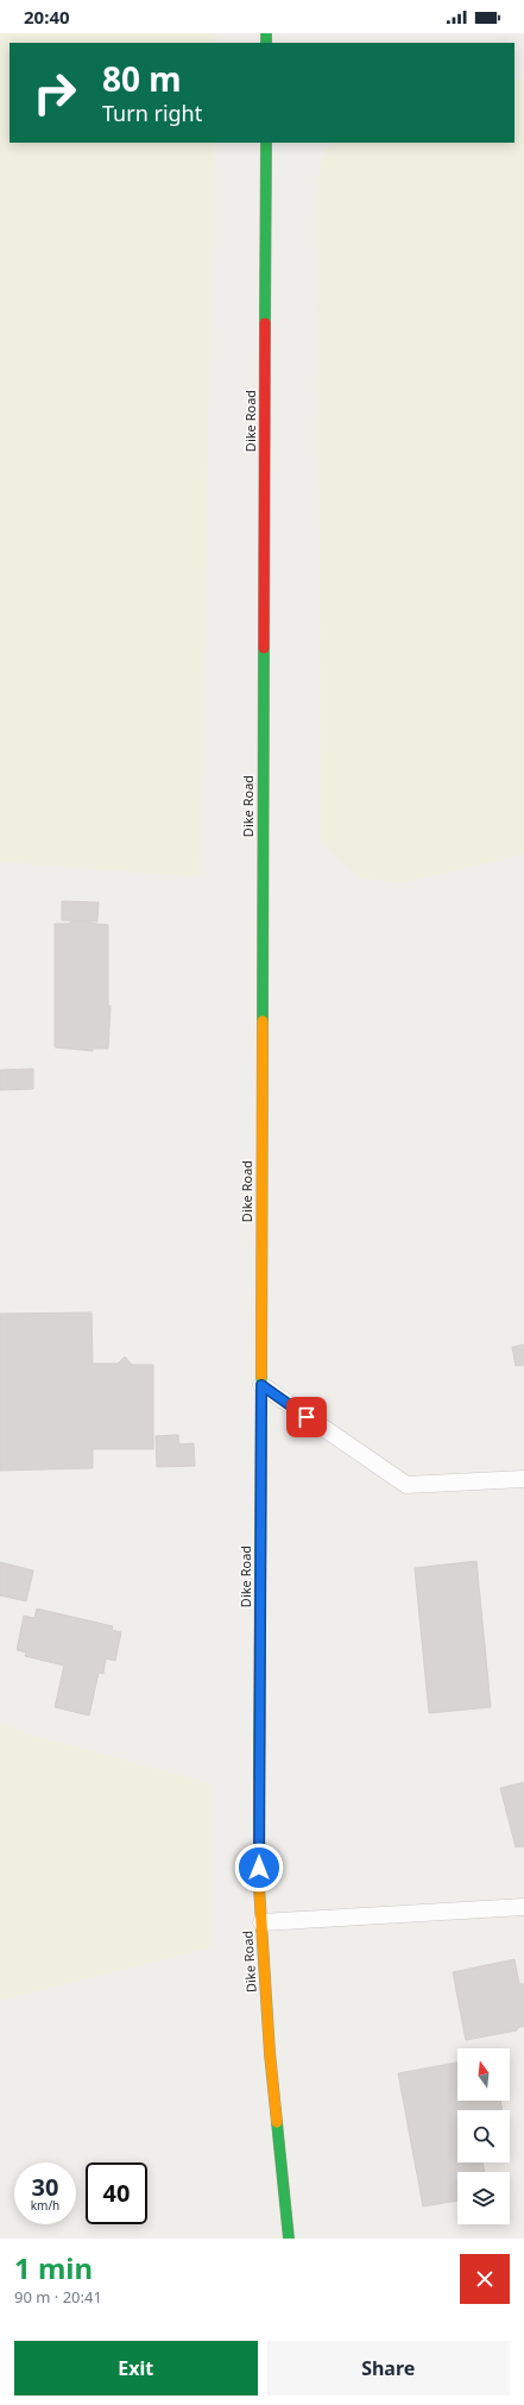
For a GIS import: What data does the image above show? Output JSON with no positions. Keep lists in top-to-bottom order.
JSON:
{
  "streets": {
    "street": ["Dike Road"]
  },
  "north": "top",
  "page": {
    "status": "20:40",
    "turn": ["80 m", "Turn right"],
    "speed": "30 km/h",
    "limit": "40",
    "heading": ["1 min", "90 m · 20:41"],
    "buttons": ["Exit", "Share"]
  }
}
